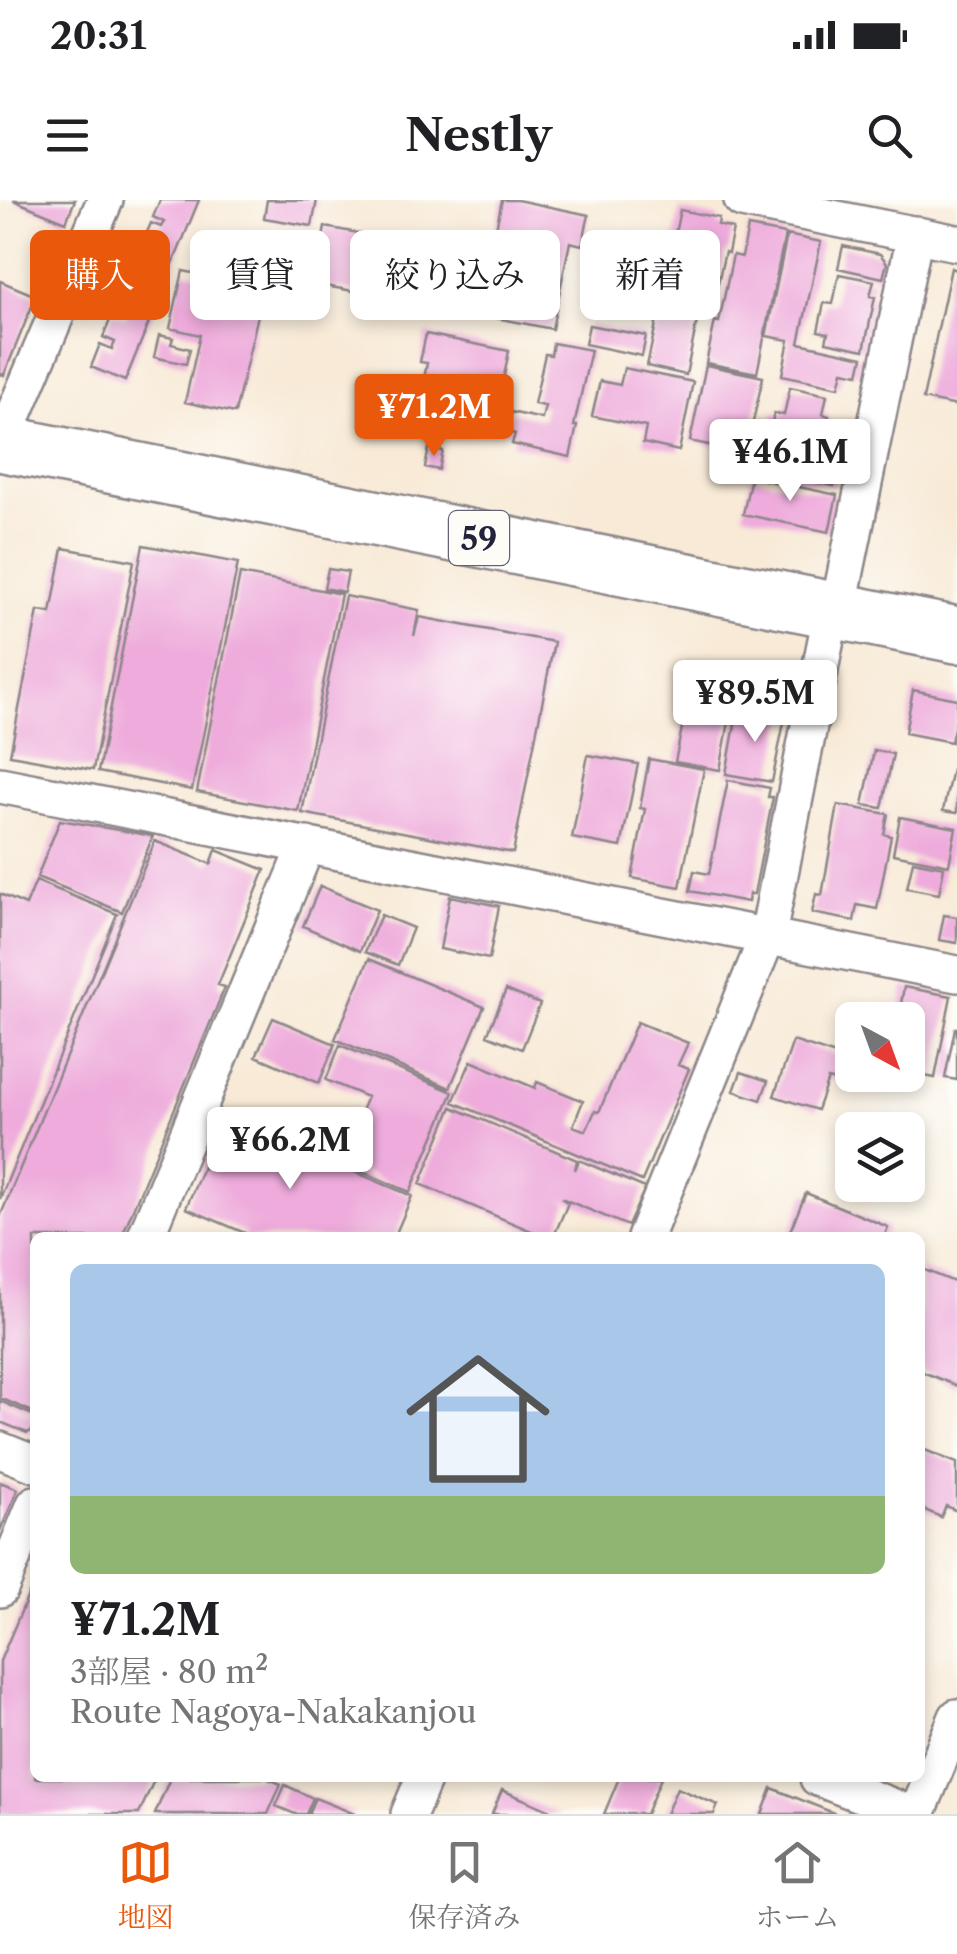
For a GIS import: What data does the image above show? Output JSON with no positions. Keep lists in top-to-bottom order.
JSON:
{
  "streets": {
    "main road": ["59"]
  },
  "north": "bottom right",
  "page": {
    "status": "20:31",
    "header": "Nestly",
    "chip": [
      "購入",
      "賃貸",
      "絞り込み",
      "新着"
    ],
    "price": [
      "¥71.2M",
      "¥46.1M",
      "¥89.5M",
      "¥66.2M"
    ],
    "list": [
      {
        "name": "¥71.2M",
        "note": "3部屋 · 80 m² · Route Nagoya-Nakakanjou"
      }
    ],
    "tabs": ["地図", "保存済み", "ホーム"]
  }
}
